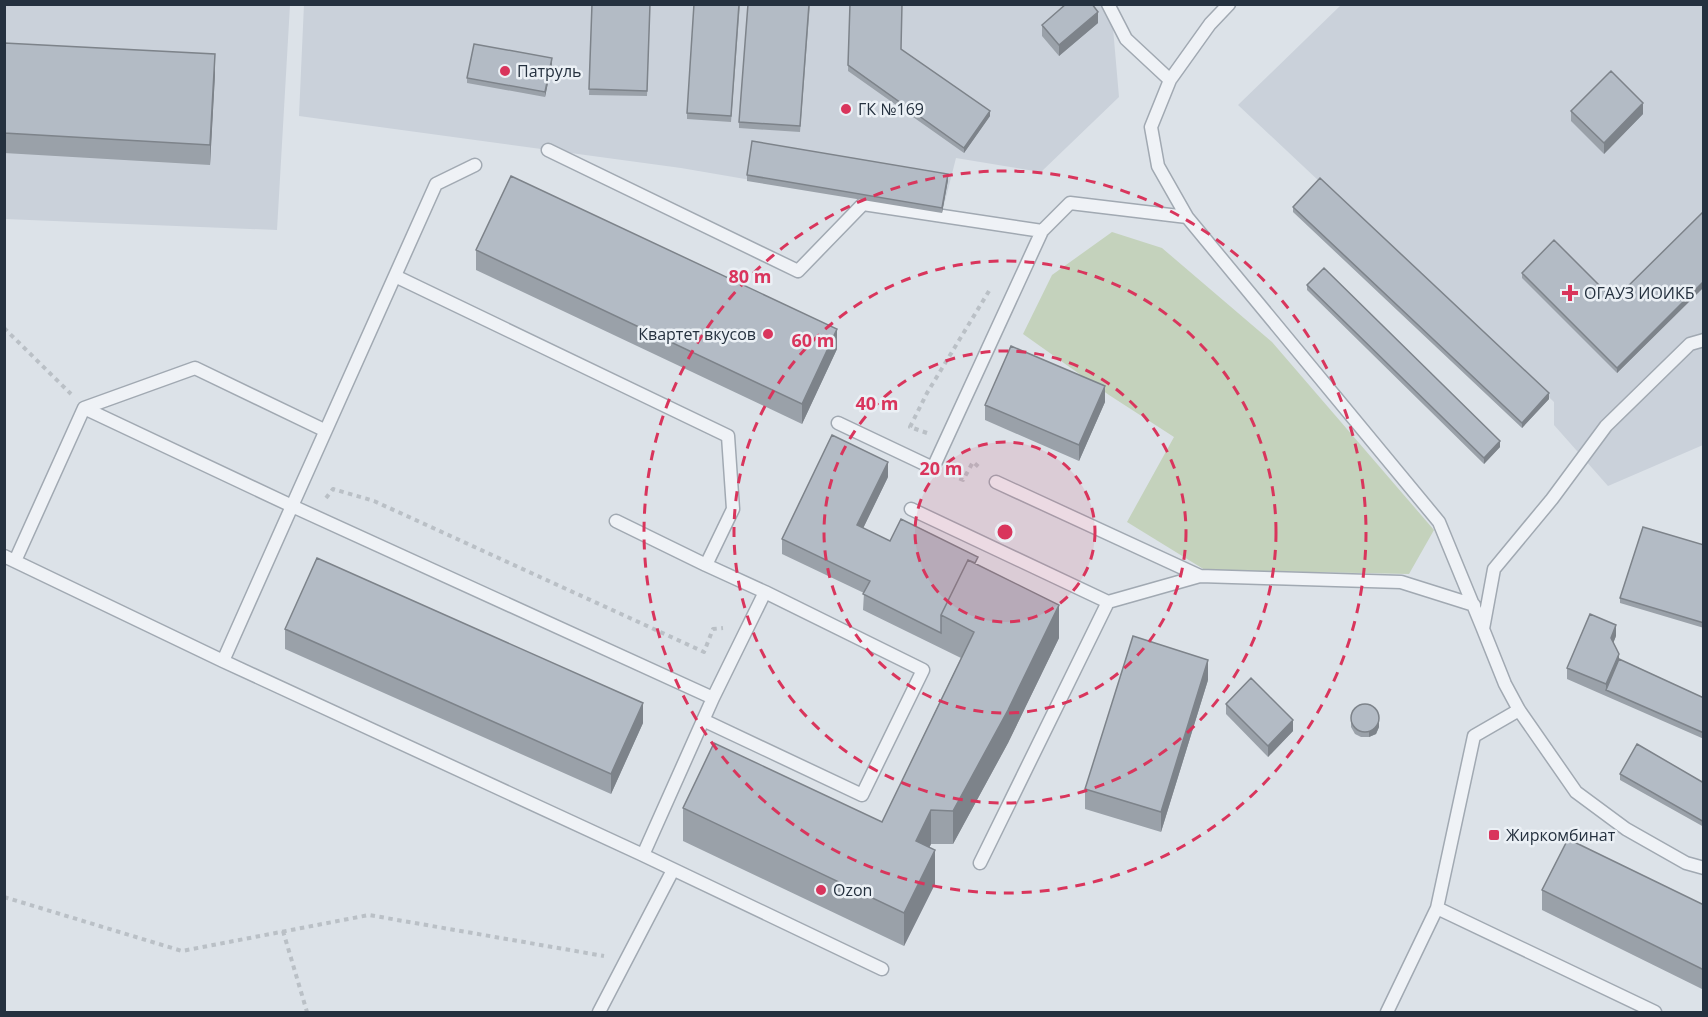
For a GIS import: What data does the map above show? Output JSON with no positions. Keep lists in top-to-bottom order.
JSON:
{
  "places": {
    "other": [
      "Патруль",
      "ГК №169",
      "Квартет вкусов",
      "Ozon"
    ],
    "health": ["ОГАУЗ ИОИКБ"],
    "transit": ["Жиркомбинат"]
  },
  "rings": [
    "80 m",
    "60 m",
    "40 m",
    "20 m"
  ]
}
